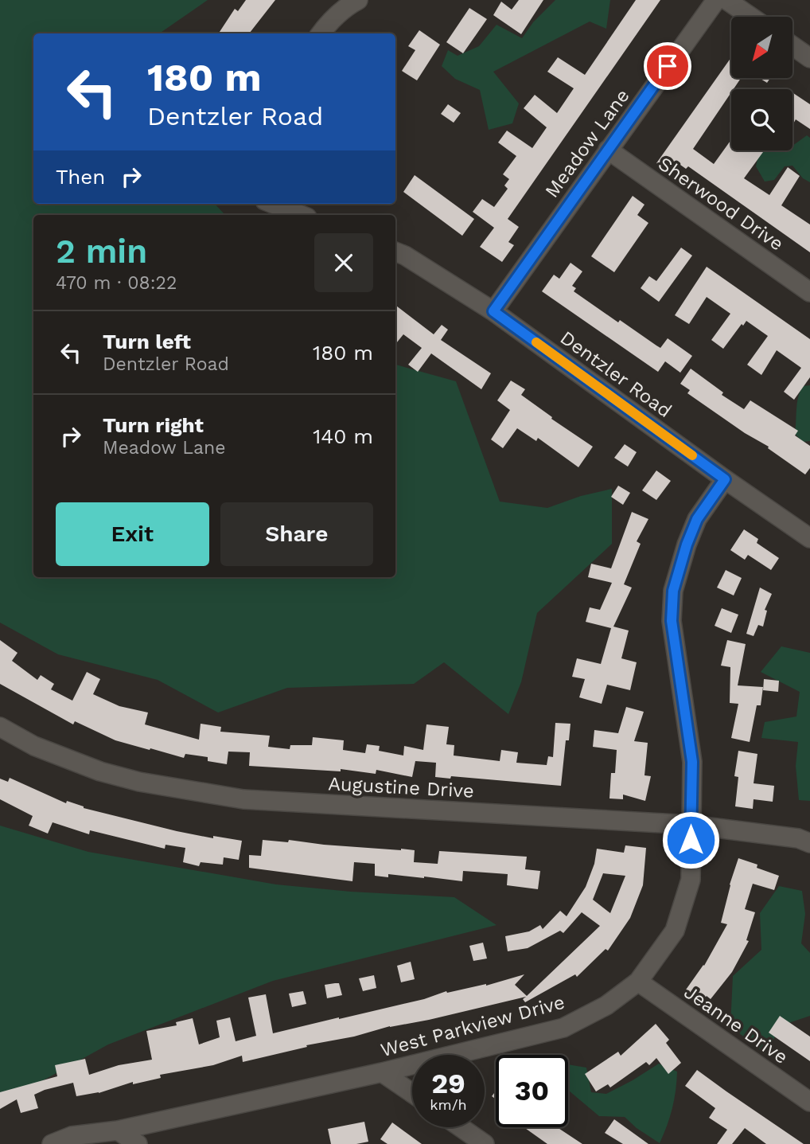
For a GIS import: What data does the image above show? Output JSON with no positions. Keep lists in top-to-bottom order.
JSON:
{
  "streets": {
    "street": [
      "Meadow Lane",
      "Sherwood Drive",
      "Dentzler Road",
      "Augustine Drive",
      "Jeanne Drive",
      "West Parkview Drive"
    ]
  },
  "crossings": [
    ["Meadow Lane", "Sherwood Drive"],
    ["Meadow Lane", "Dentzler Road"],
    ["Dentzler Road", "West Parkview Drive"],
    ["Augustine Drive", "West Parkview Drive"],
    ["Jeanne Drive", "West Parkview Drive"]
  ],
  "north": "bottom left",
  "page": {
    "turn": ["180 m", "Dentzler Road"],
    "then": "Then",
    "heading": ["2 min", "470 m · 08:22"],
    "list": [
      {
        "name": "Turn left",
        "note": "Dentzler Road",
        "value": "180 m"
      },
      {
        "name": "Turn right",
        "note": "Meadow Lane",
        "value": "140 m"
      }
    ],
    "buttons": ["Exit", "Share"],
    "speed": "29 km/h",
    "limit": "30"
  }
}
